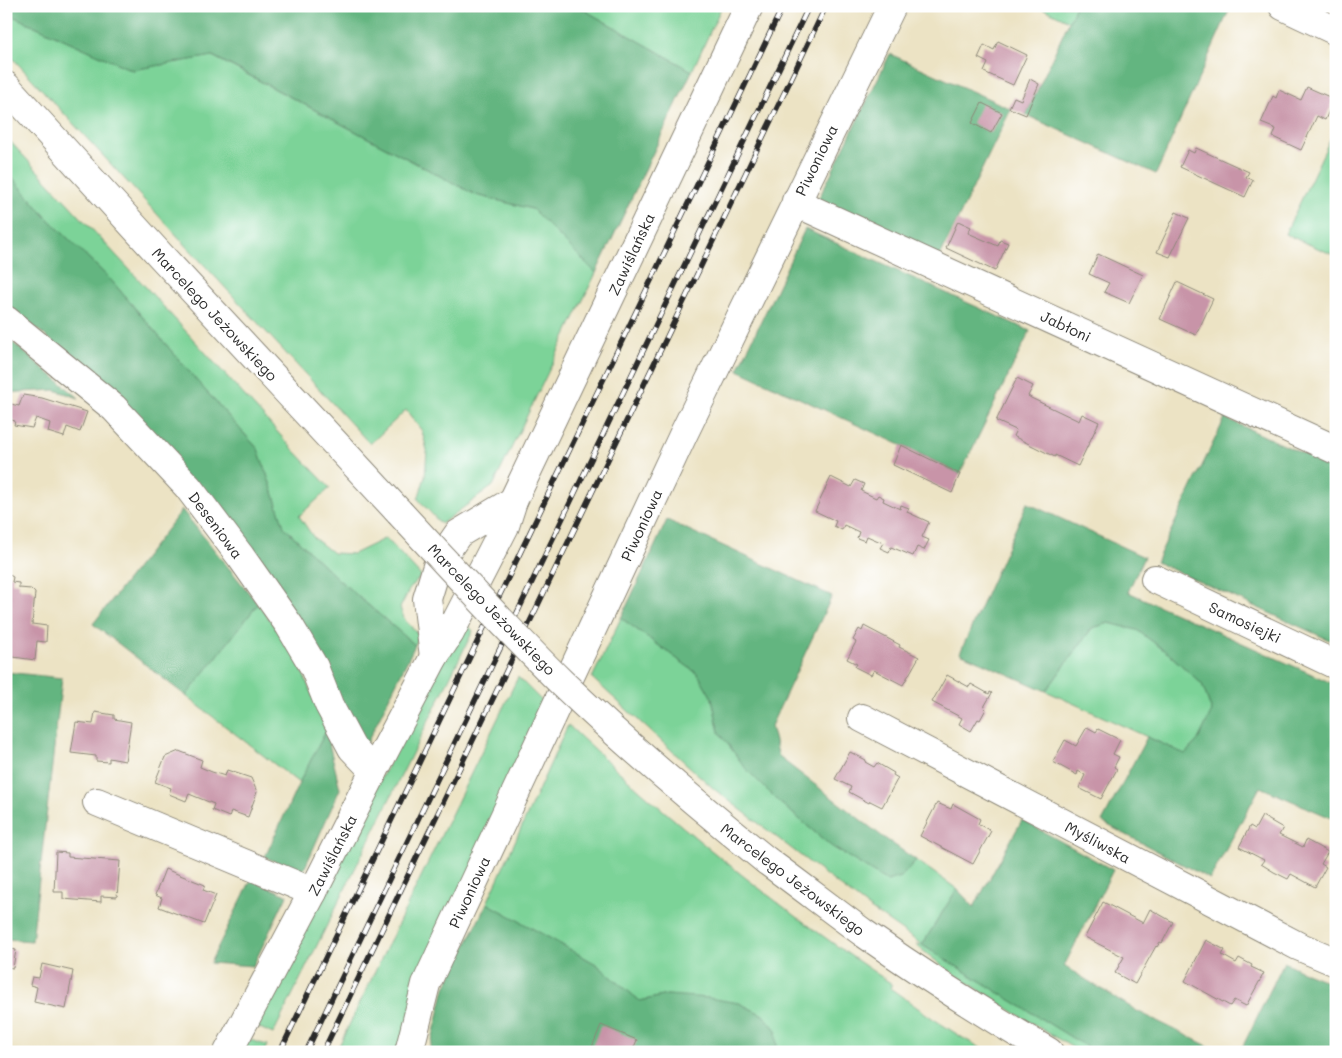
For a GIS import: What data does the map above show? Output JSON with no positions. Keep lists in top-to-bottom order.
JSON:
{
  "streets": {
    "street": [
      "Piwoniowa",
      "Zawiślańska",
      "Marcelego Jeżowskiego",
      "Jabłoni",
      "Deseniowa",
      "Samosiejki",
      "Myśliwska"
    ]
  },
  "crossings": [
    ["Piwoniowa", "Jabłoni"],
    ["Zawiślańska", "Deseniowa"]
  ]
}
